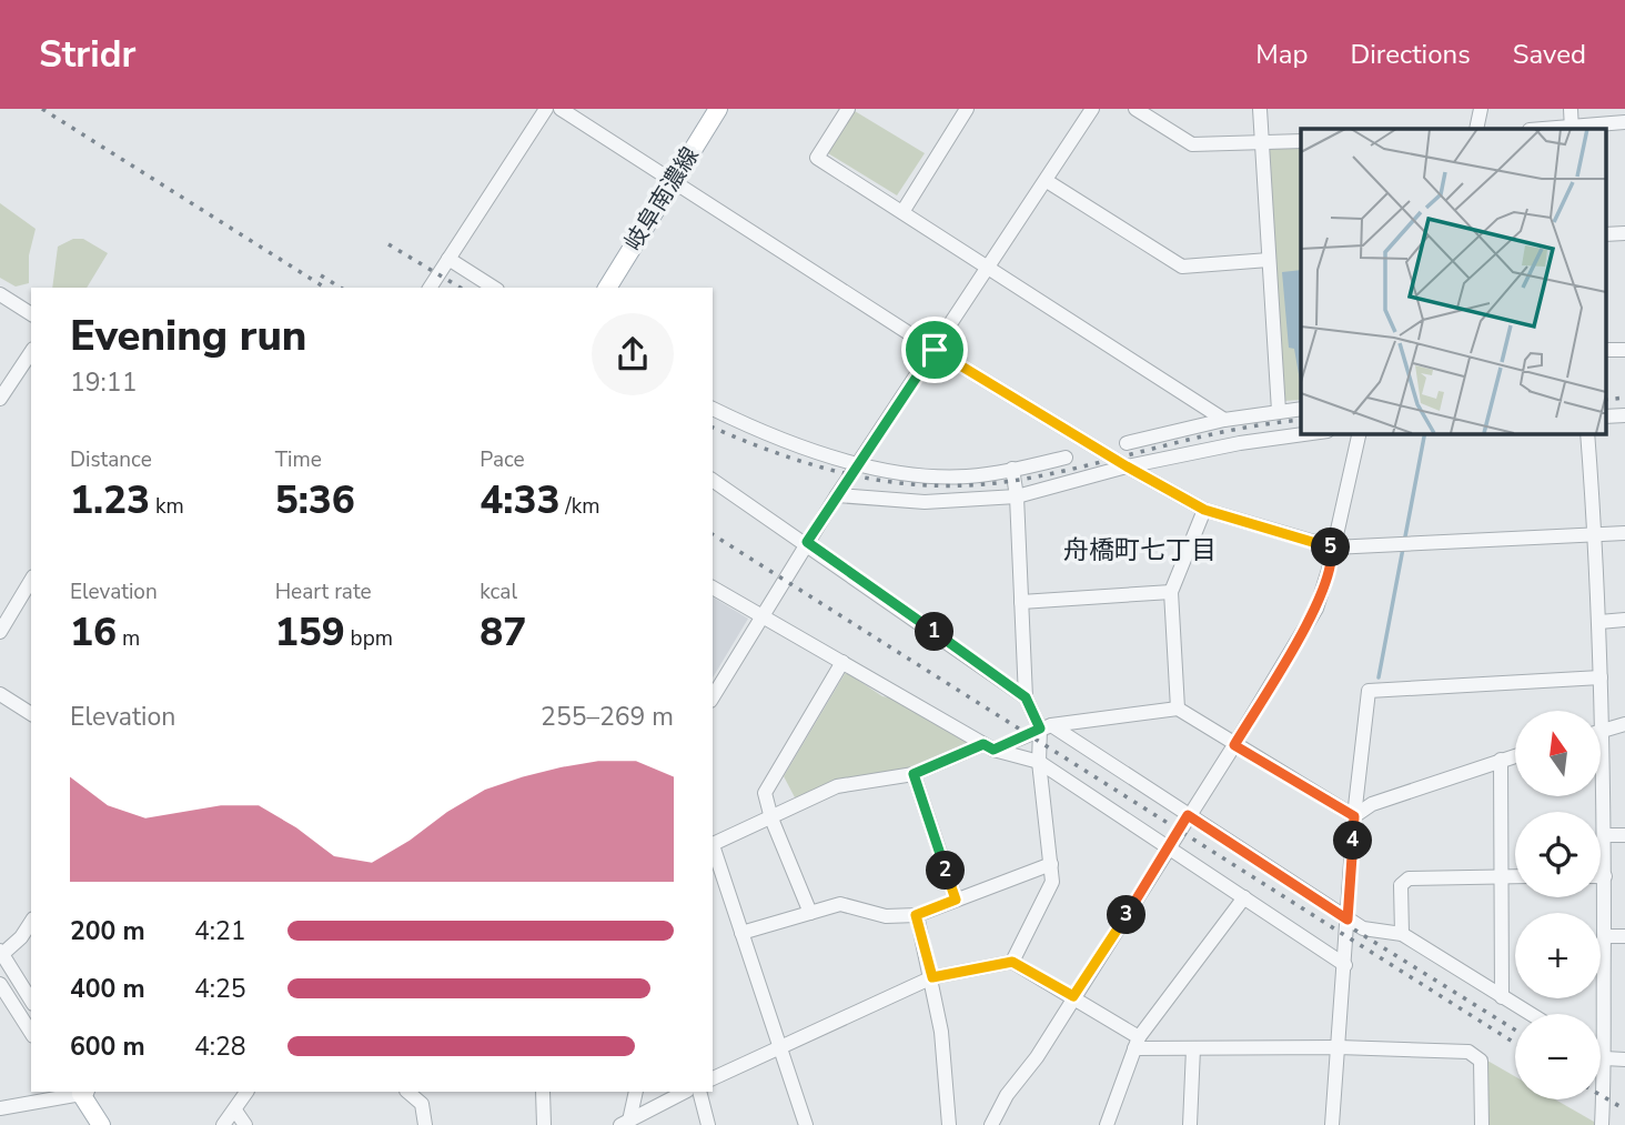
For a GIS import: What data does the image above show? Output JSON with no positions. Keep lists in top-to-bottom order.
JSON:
{
  "streets": {
    "main road": ["岐阜南濃線"]
  },
  "districts": ["舟橋町七丁目"],
  "north": "top",
  "page": {
    "header": "Stridr",
    "nav": ["Map", "Directions", "Saved"],
    "heading": ["Evening run", "19:11"],
    "stats": [
      ["Distance", "1.23 km"],
      ["Time", "5:36"],
      ["Pace", "4:33 /km"],
      ["Elevation", "16 m"],
      ["Heart rate", "159 bpm"],
      ["kcal", "87"]
    ],
    "pins": [
      "5",
      "1",
      "4",
      "2",
      "3"
    ],
    "chart": ["Elevation", "255–269 m"],
    "map_buttons": ["+", "−"],
    "list": [
      {
        "name": "200 m",
        "note": "4:21"
      },
      {
        "name": "400 m",
        "note": "4:25"
      },
      {
        "name": "600 m",
        "note": "4:28"
      }
    ]
  }
}
